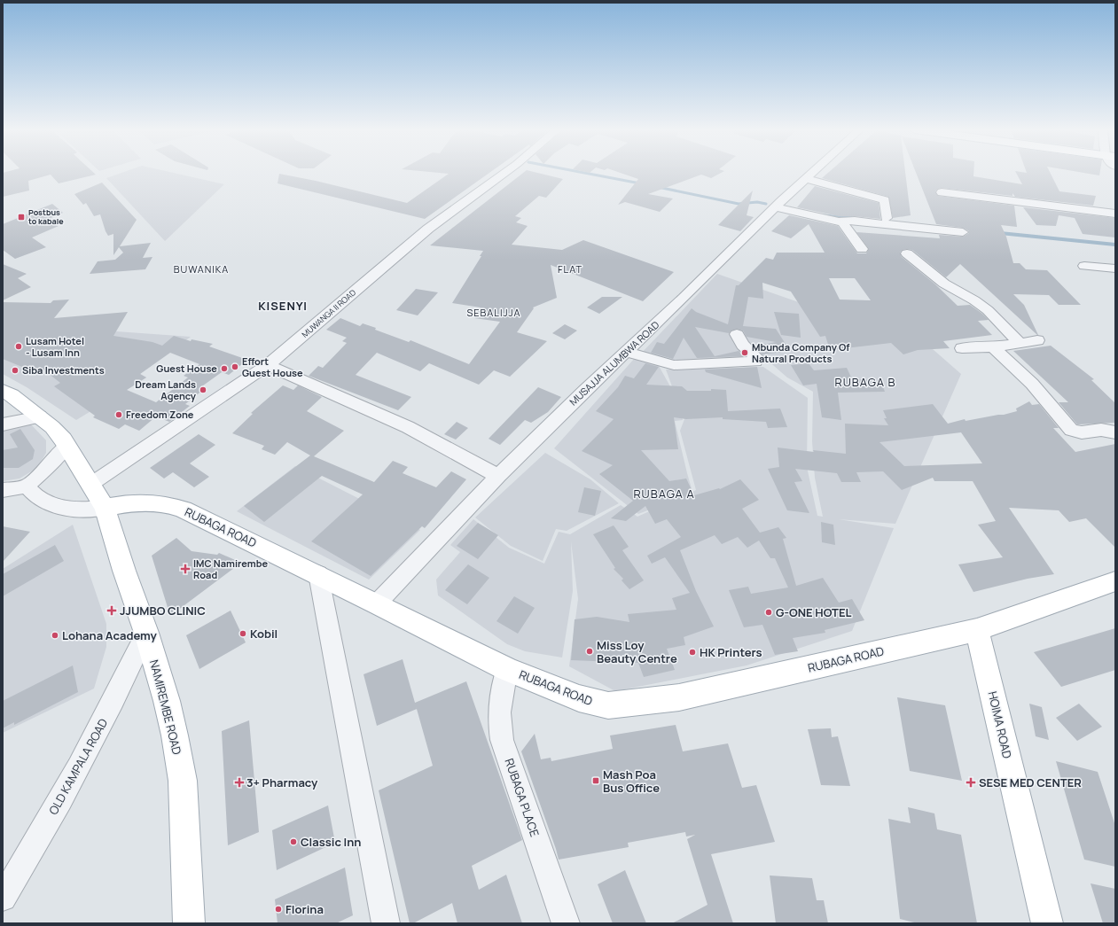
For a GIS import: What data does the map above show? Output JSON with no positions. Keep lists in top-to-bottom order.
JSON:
{
  "streets": {
    "main road": ["RUBAGA ROAD", "NAMIREMBE ROAD", "HOIMA ROAD"],
    "street": [
      "MUWANGA II ROAD",
      "MUSAJJA ALUMBWA ROAD",
      "OLD KAMPALA ROAD",
      "RUBAGA PLACE"
    ]
  },
  "crossings": [
    ["MUWANGA II ROAD", "NAMIREMBE ROAD"],
    ["MUSAJJA ALUMBWA ROAD", "RUBAGA ROAD"],
    ["RUBAGA ROAD", "NAMIREMBE ROAD"],
    ["RUBAGA ROAD", "HOIMA ROAD"],
    ["RUBAGA ROAD", "RUBAGA PLACE"],
    ["NAMIREMBE ROAD", "OLD KAMPALA ROAD"]
  ],
  "districts": [
    "BUWANIKA",
    "FLAT",
    "KISENYI",
    "SEBALIJJA",
    "RUBAGA B",
    "RUBAGA A"
  ],
  "places": {
    "transit": ["Postbus to kabale", "Mash Poa Bus Office"],
    "other": [
      "Lusam Hotel - Lusam Inn",
      "Mbunda Company Of Natural Products",
      "Effort Guest House",
      "Guest House",
      "Siba Investments",
      "Dream Lands Agency",
      "Freedom Zone",
      "G-ONE HOTEL",
      "Kobil",
      "Lohana Academy",
      "Miss Loy Beauty Centre",
      "HK Printers",
      "Classic Inn",
      "Florina"
    ],
    "health": [
      "IMC Namirembe Road",
      "JJUMBO CLINIC",
      "3+ Pharmacy",
      "SESE MED CENTER"
    ]
  }
}
